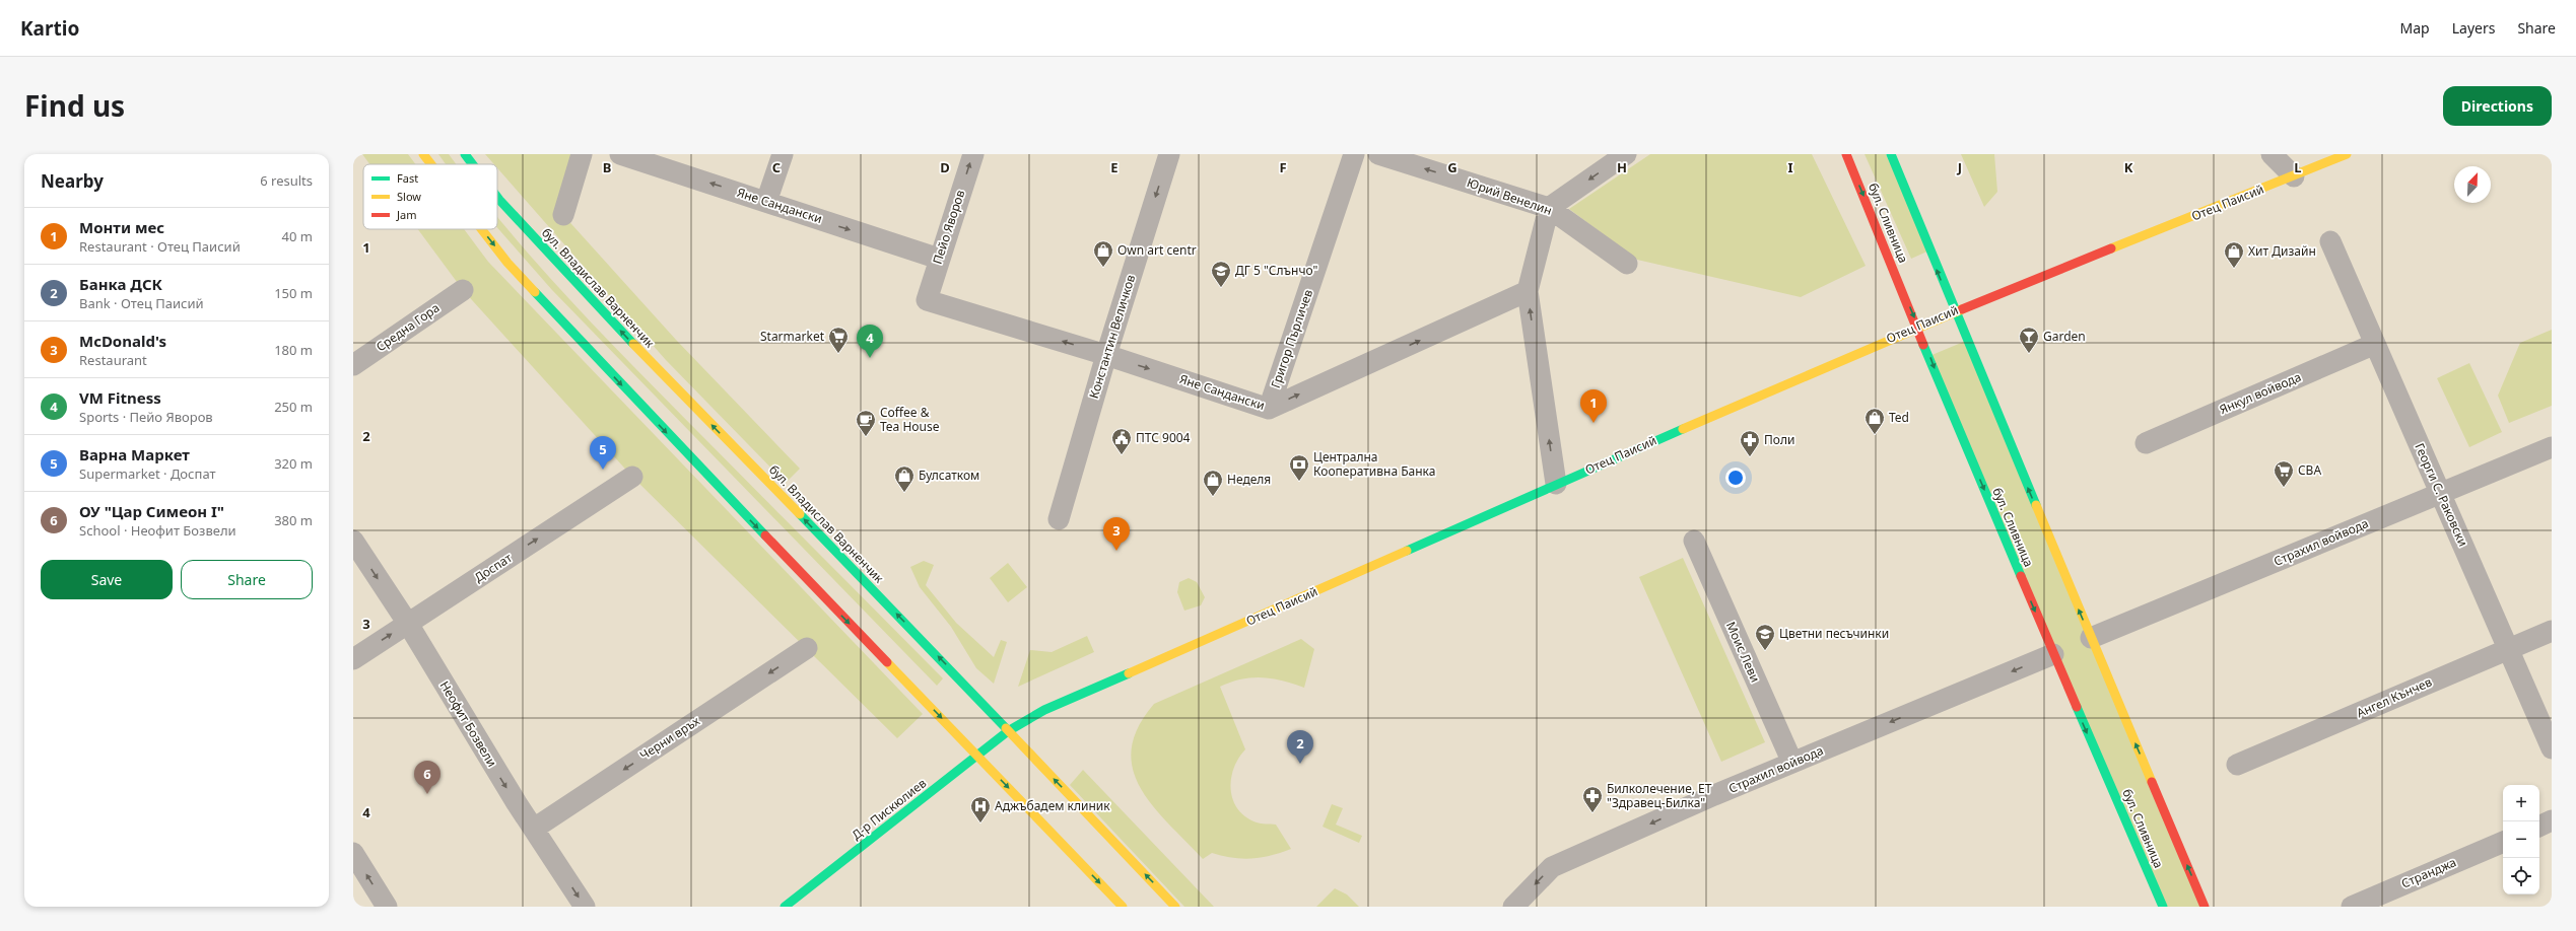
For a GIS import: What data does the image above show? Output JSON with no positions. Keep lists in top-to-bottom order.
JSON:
{
  "streets": {
    "main road": [
      "Отец Паисий",
      "бул. Сливница",
      "бул. Владислав Варненчик",
      "Д-р Пискюлиев"
    ],
    "street": [
      "Юрий Венелин",
      "Яне Сандански",
      "Пейо Яворов",
      "Средна Гора",
      "Константин Величков",
      "Григор Пърличев",
      "Янкул войвода",
      "Георги С. Раковски",
      "Страхил войвода",
      "Доспат",
      "Моис Леви",
      "Ангел Кънчев",
      "Неофит Бозвели",
      "Черни връх",
      "Странджа"
    ]
  },
  "crossings": [
    ["Отец Паисий", "бул. Сливница"],
    ["Отец Паисий", "бул. Владислав Варненчик"],
    ["Отец Паисий", "Д-р Пискюлиев"],
    ["Яне Сандански", "Пейо Яворов"],
    ["Яне Сандански", "Константин Величков"],
    ["Яне Сандански", "Григор Пърличев"],
    ["бул. Сливница", "Страхил войвода"],
    ["бул. Владислав Варненчик", "Д-р Пискюлиев"],
    ["Янкул войвода", "Георги С. Раковски"],
    ["Георги С. Раковски", "Страхил войвода"],
    ["Георги С. Раковски", "Ангел Кънчев"],
    ["Страхил войвода", "Моис Леви"],
    ["Доспат", "Неофит Бозвели"],
    ["Неофит Бозвели", "Черни връх"]
  ],
  "one_way": [
    "Юрий Венелин",
    "Константин Величков",
    "Страхил войвода",
    "Доспат",
    "Неофит Бозвели",
    "Черни връх"
  ],
  "places": {
    "shop": [
      "Own art centr",
      "Хит Дизайн",
      "Ted",
      "Булсатком",
      "Неделя"
    ],
    "school or university": ["ДГ 5 \"Слънчо\"", "Цветни песъчинки"],
    "supermarket": ["Starmarket", "CBA"],
    "bar": ["Garden"],
    "cafe": ["Coffee & Tea House"],
    "public building": ["ПТС 9004"],
    "pharmacy": ["Поли", "Билколечение, ЕТ \"Здравец-Билка\""],
    "bank": ["Централна Кооперативна Банка"],
    "hospital": ["Аджъбадем клиник"]
  },
  "legend": ["Fast", "Slow", "Jam"],
  "north": "top right",
  "page": {
    "header": "Kartio",
    "nav": ["Map", "Layers", "Share"],
    "title": "Find us",
    "buttons": [
      "Directions",
      ["Save", "Share"]
    ],
    "heading": ["Nearby", "6 results"],
    "list": [
      {
        "mark": "1",
        "name": "Монти мес",
        "note": "Restaurant · Отец Паисий",
        "value": "40 m"
      },
      {
        "mark": "2",
        "name": "Банка ДСК",
        "note": "Bank · Отец Паисий",
        "value": "150 m"
      },
      {
        "mark": "3",
        "name": "McDonald's",
        "note": "Restaurant",
        "value": "180 m"
      },
      {
        "mark": "4",
        "name": "VM Fitness",
        "note": "Sports · Пейо Яворов",
        "value": "250 m"
      },
      {
        "mark": "5",
        "name": "Варна Маркет",
        "note": "Supermarket · Доспат",
        "value": "320 m"
      },
      {
        "mark": "6",
        "name": "ОУ \"Цар Симеон I\"",
        "note": "School · Неофит Бозвели",
        "value": "380 m"
      }
    ],
    "pins": [
      "4",
      "1",
      "5",
      "3",
      "2",
      "6"
    ],
    "map_buttons": ["+", "−"]
  },
  "grid": {
    "columns": [
      "B",
      "C",
      "D",
      "E",
      "F",
      "G",
      "H",
      "I",
      "J",
      "K",
      "L"
    ],
    "rows": [
      "1",
      "2",
      "3",
      "4"
    ]
  }
}
